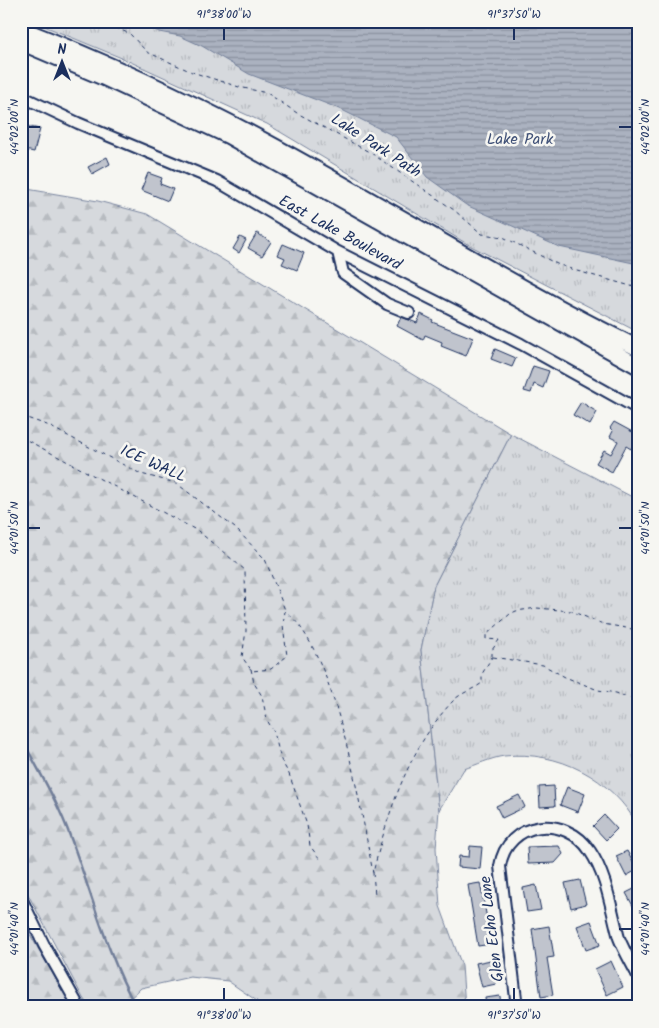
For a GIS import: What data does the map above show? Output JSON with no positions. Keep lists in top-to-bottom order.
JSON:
{
  "streets": {
    "street": ["East Lake Boulevard", "Glen Echo Lane"],
    "path": ["Lake Park Path", "ICE WALL"]
  },
  "parks": ["Lake Park"],
  "north": "top",
  "coordinates": [
    "91°38'00\"W",
    "91°37'50\"W",
    "44°02'00\"N",
    "44°01'50\"N",
    "44°01'40\"N"
  ]
}
